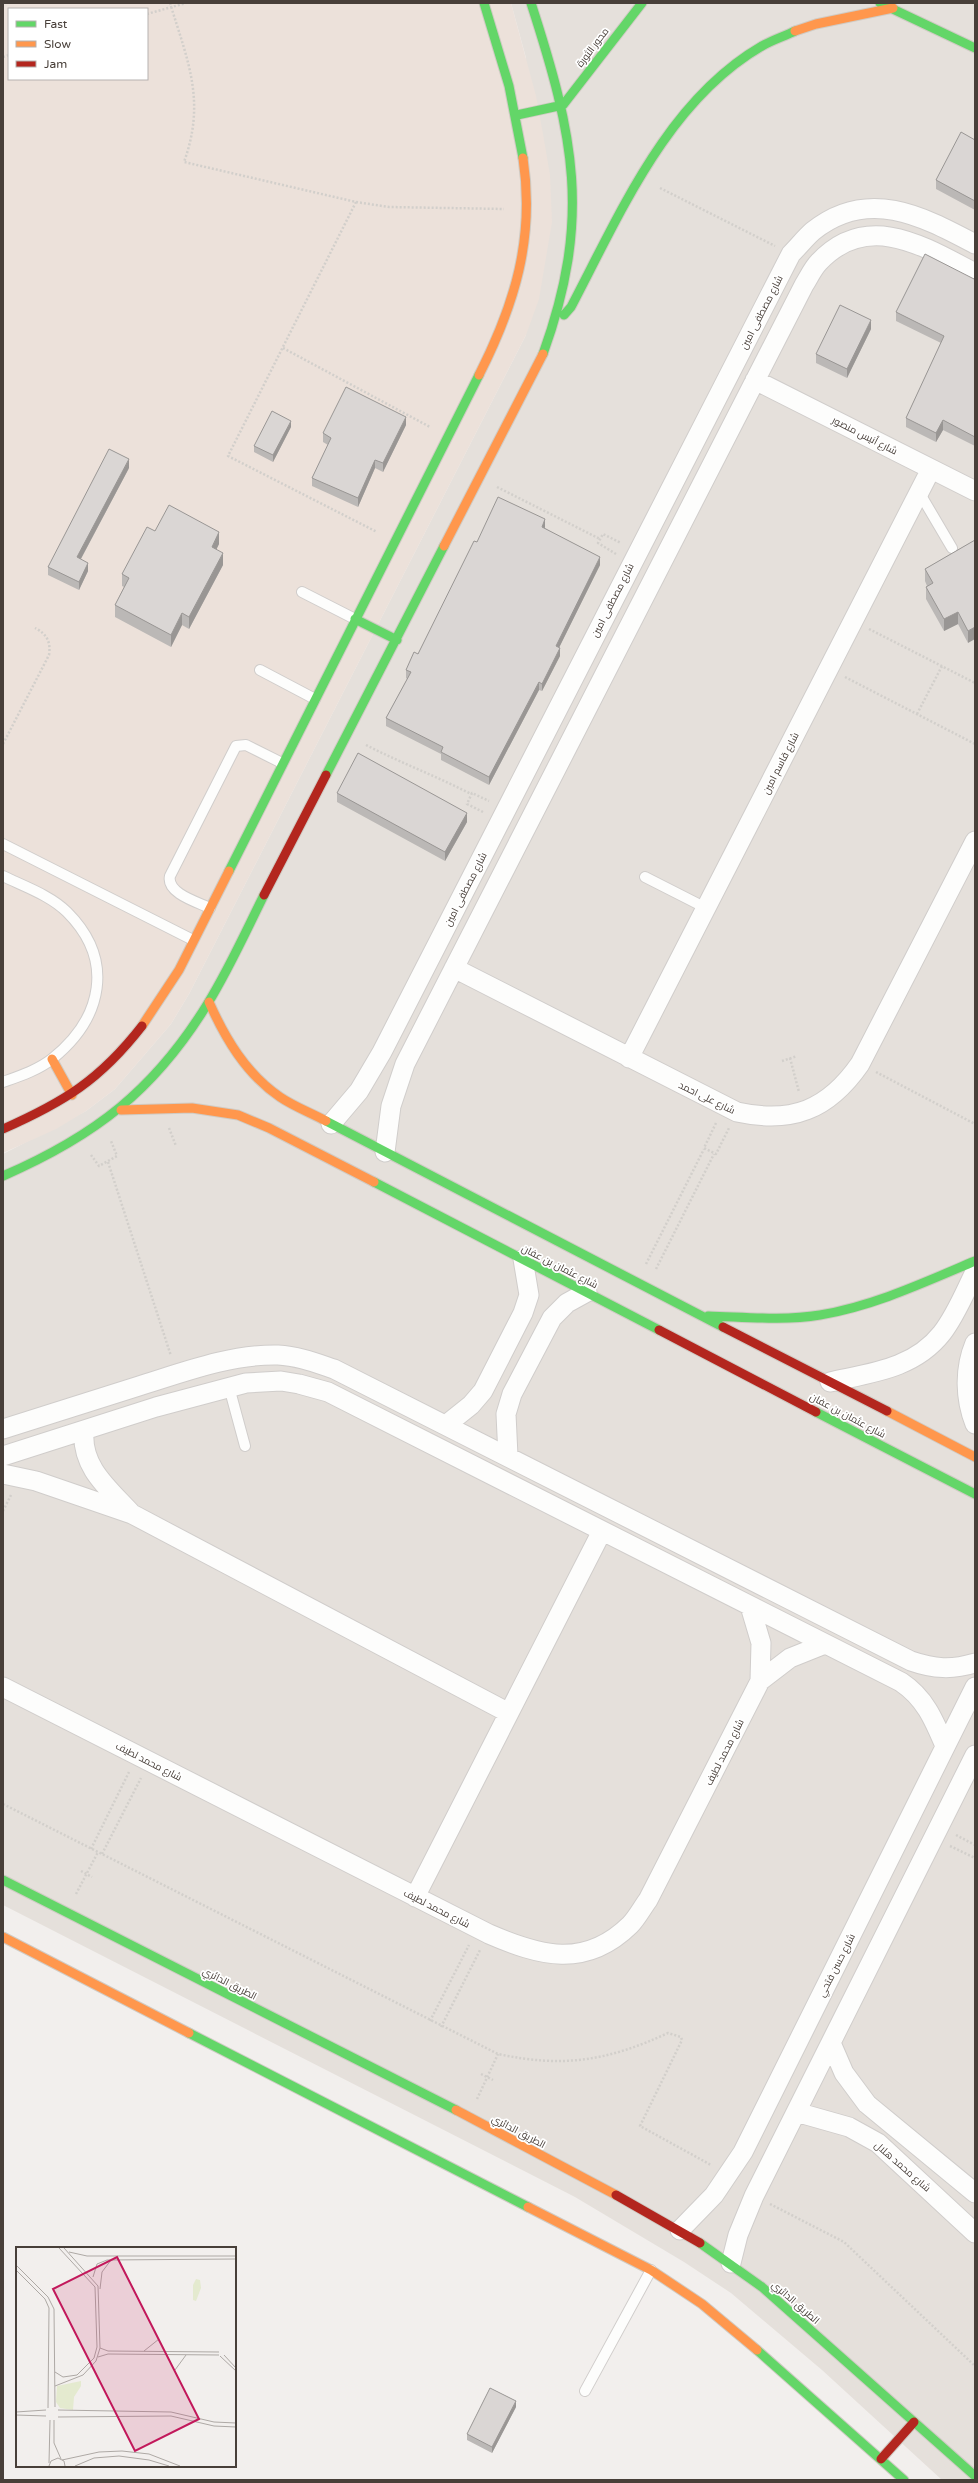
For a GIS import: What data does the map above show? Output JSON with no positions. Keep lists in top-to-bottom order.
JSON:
{
  "streets": {
    "street": [
      "محور الثورة",
      "شارع مصطفى امين",
      "شارع أنيس منصور",
      "شارع قاسم امين",
      "شارع على احمد",
      "شارع عثمان بن عفان",
      "شارع محمد لطيف",
      "شارع حسن فتحي",
      "الطريق الدائري",
      "شارع محمد هلال"
    ]
  },
  "crossings": [
    ["شارع مصطفى امين", "شارع عثمان بن عفان"],
    ["شارع أنيس منصور", "شارع قاسم امين"],
    ["شارع قاسم امين", "شارع على احمد"],
    ["شارع حسن فتحي", "الطريق الدائري"]
  ],
  "legend": ["Fast", "Slow", "Jam"]
}
